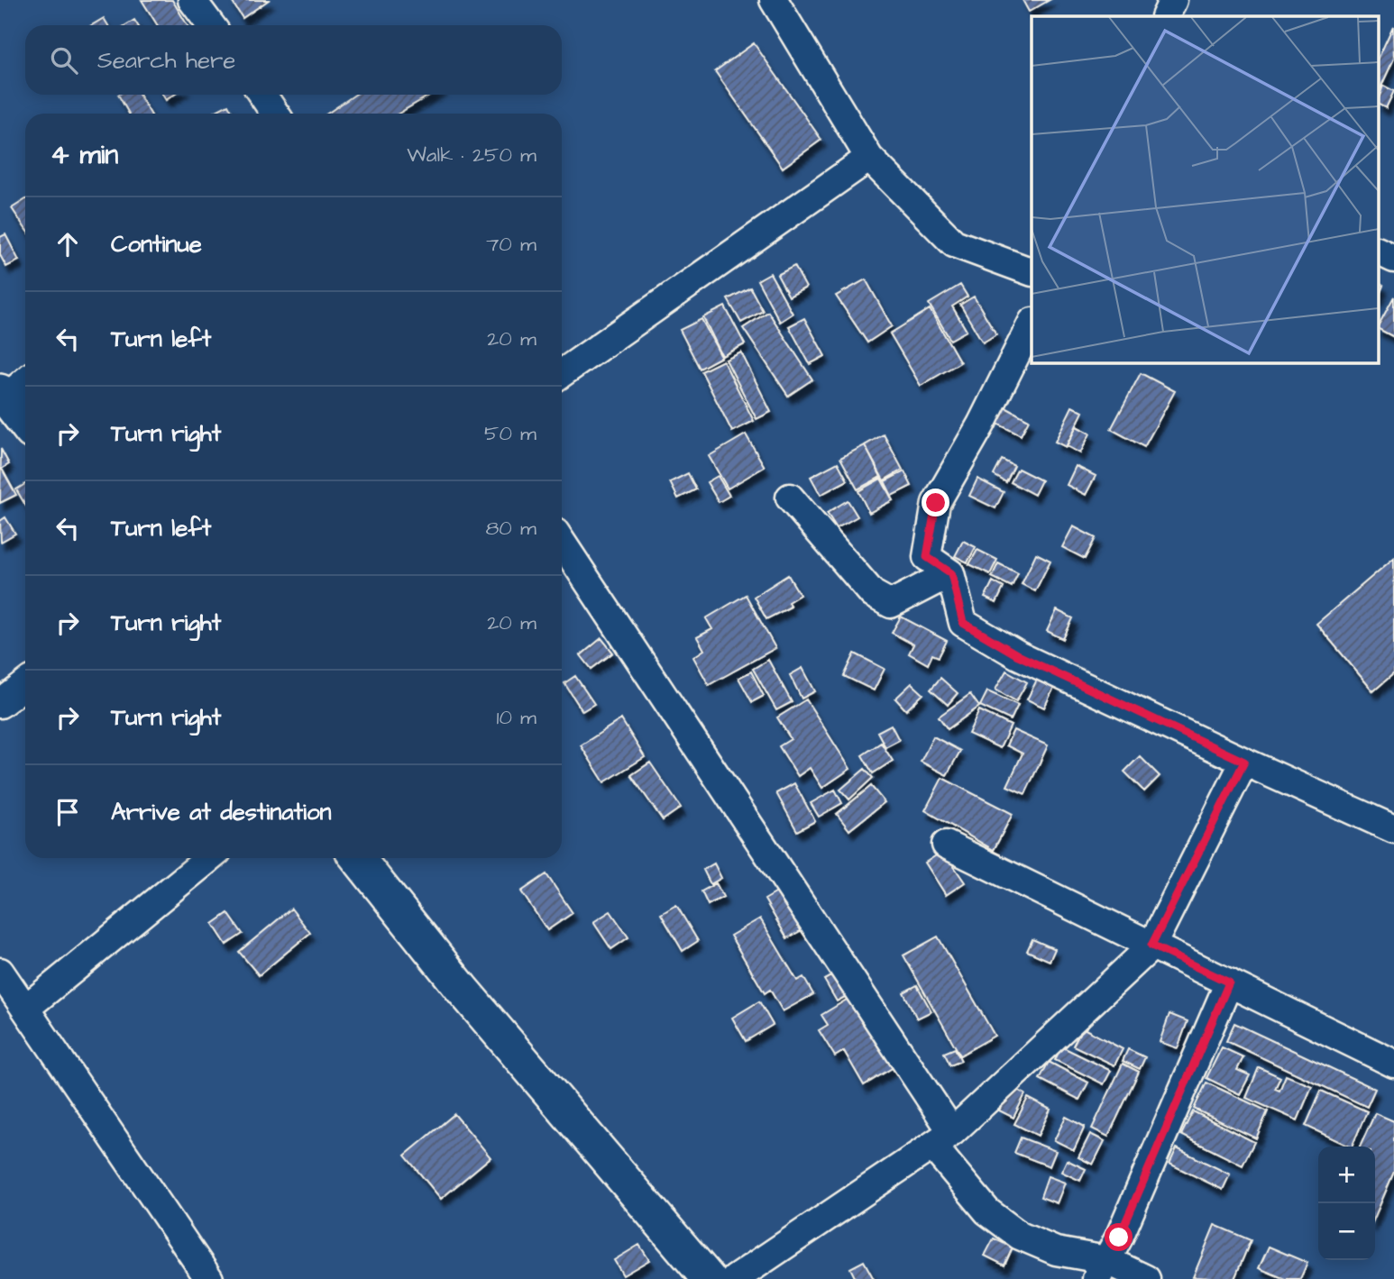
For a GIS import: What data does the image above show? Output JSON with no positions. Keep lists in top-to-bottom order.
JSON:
{
  "page": {
    "search": "Search here",
    "heading": ["4 min", "Walk · 250 m"],
    "list": [
      ["Continue", "70 m"],
      ["Turn left", "20 m"],
      ["Turn right", "50 m"],
      ["Turn left", "80 m"],
      ["Turn right", "20 m"],
      ["Turn right", "10 m"],
      "Arrive at destination"
    ],
    "map_buttons": ["+", "−"]
  }
}
